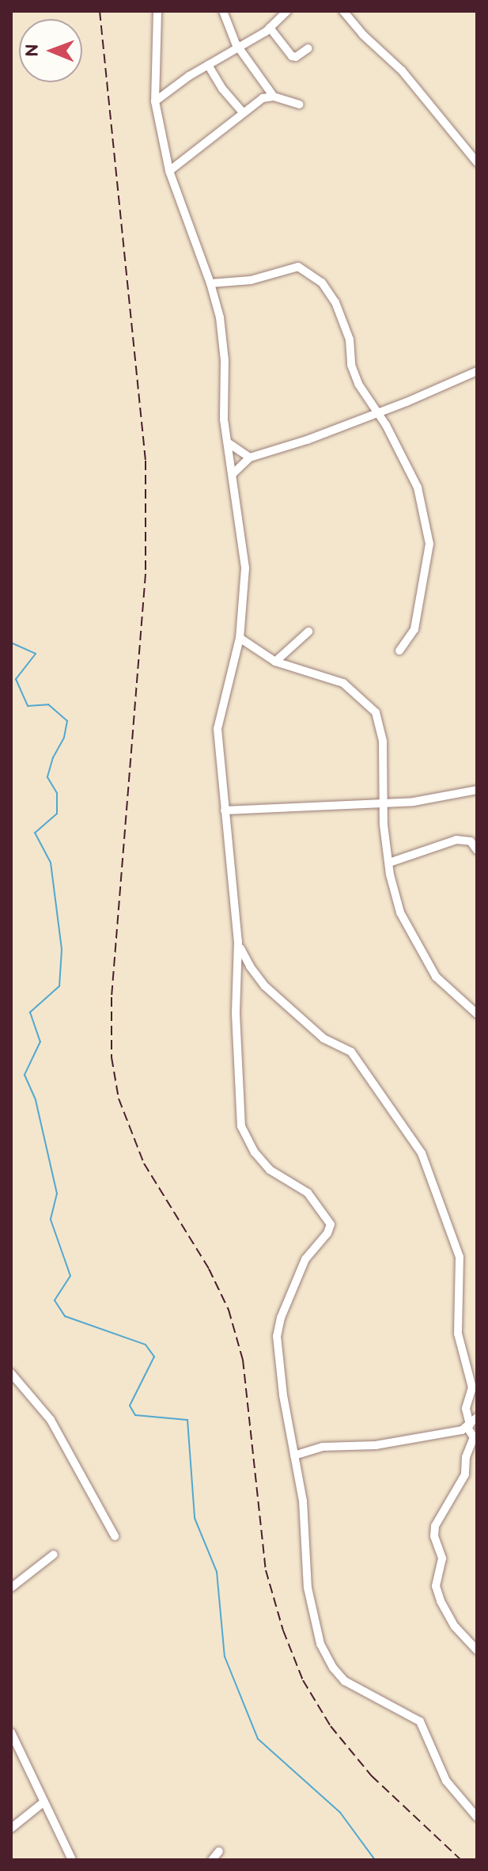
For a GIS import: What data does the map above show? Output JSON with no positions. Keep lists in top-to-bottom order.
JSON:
{
  "north": "left"
}
